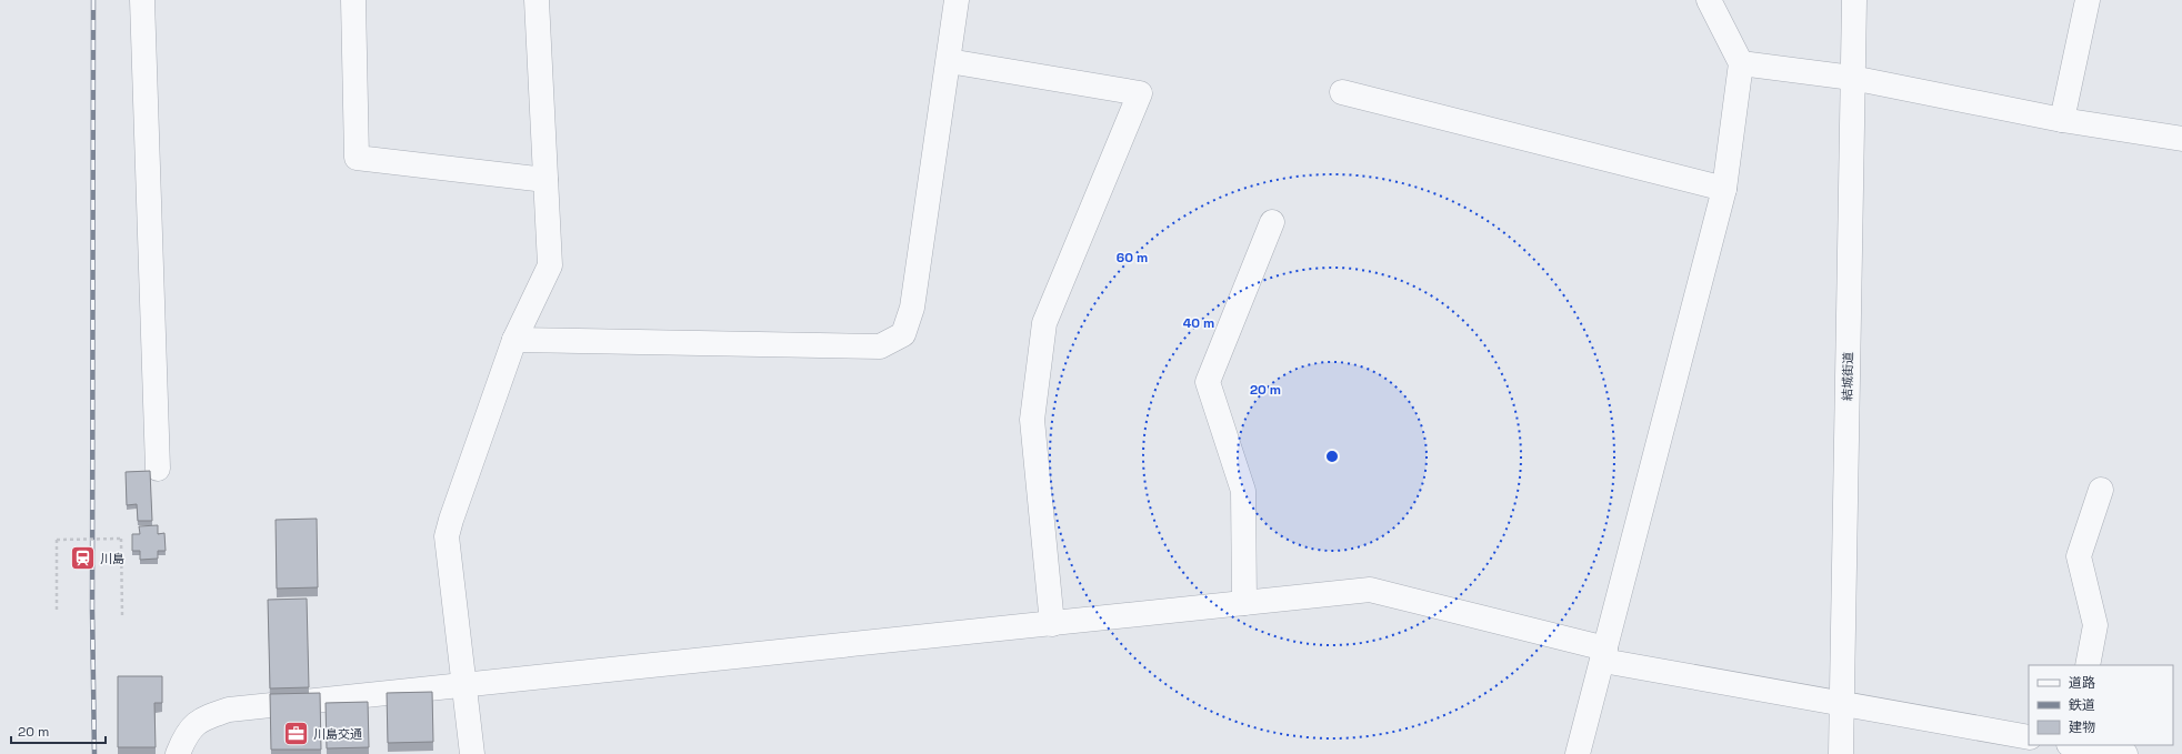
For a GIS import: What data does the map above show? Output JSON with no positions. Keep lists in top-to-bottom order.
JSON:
{
  "streets": {
    "street": ["結城街道"]
  },
  "places": {
    "station": ["川島"],
    "office": ["川島交通"]
  },
  "legend": ["道路", "鉄道", "建物"],
  "scale_bar": "20 m",
  "rings": ["60 m", "40 m", "20 m"]
}
